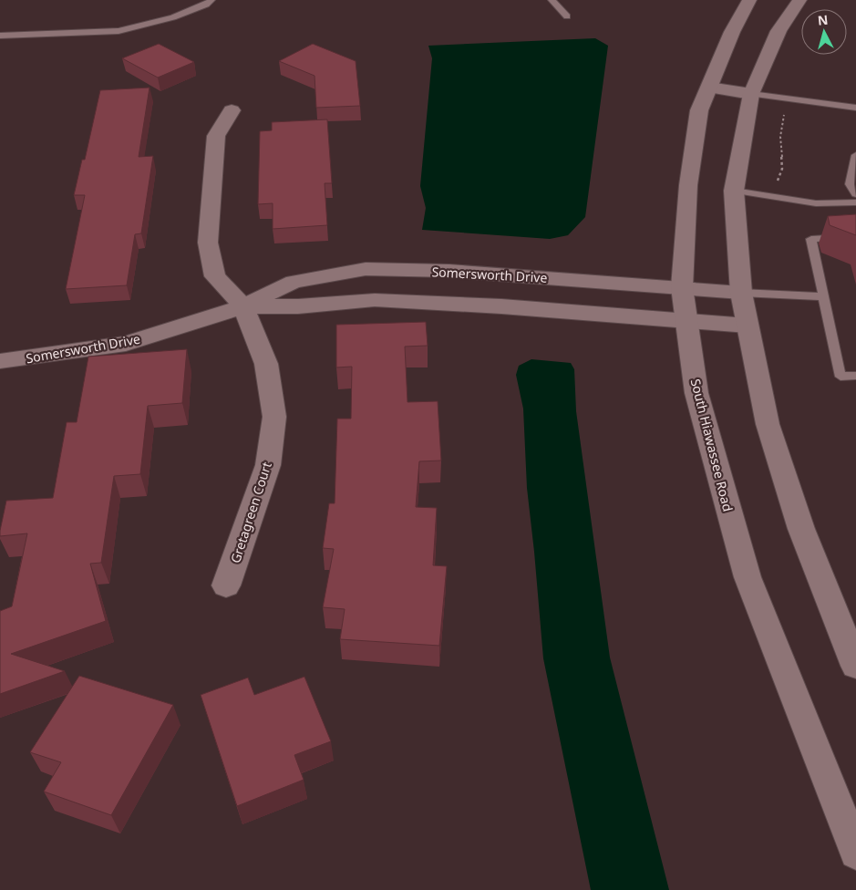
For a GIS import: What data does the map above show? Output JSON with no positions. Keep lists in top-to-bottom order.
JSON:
{
  "streets": {
    "street": ["Somersworth Drive", "South Hiawassee Road", "Gretagreen Court"]
  },
  "crossings": [
    ["Somersworth Drive", "South Hiawassee Road"],
    ["Somersworth Drive", "Gretagreen Court"]
  ],
  "north": "top"
}
